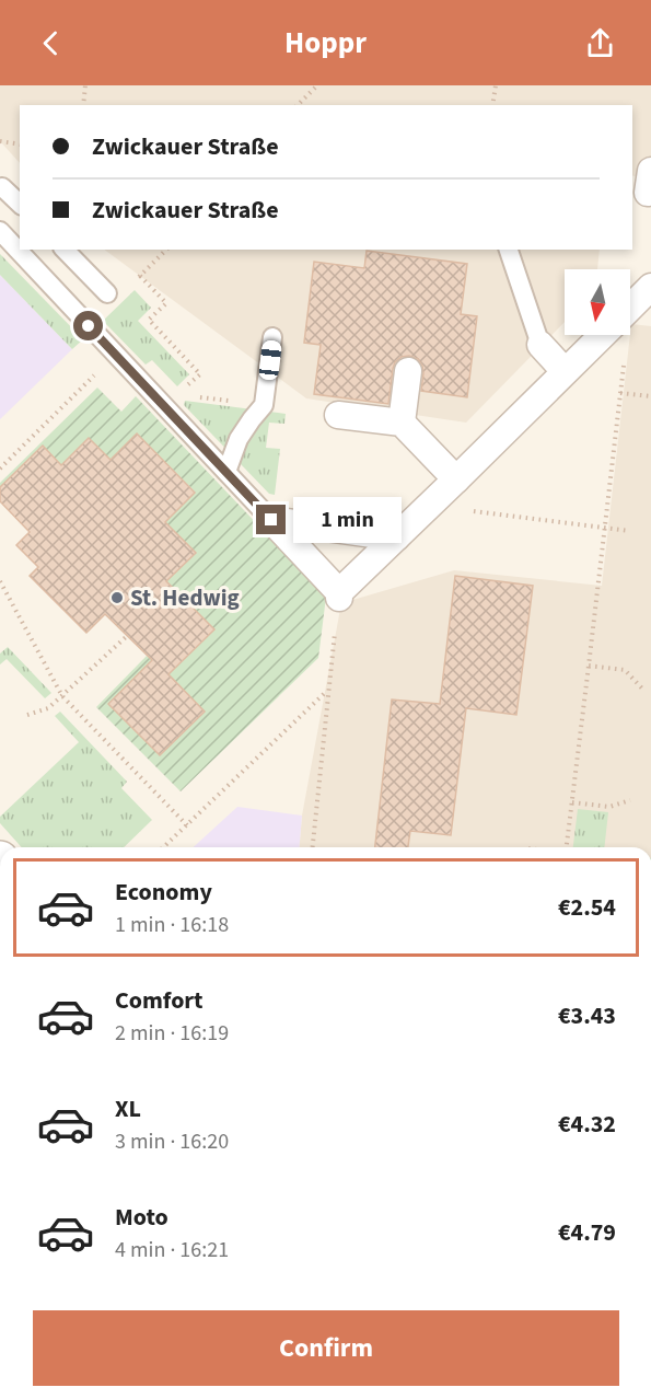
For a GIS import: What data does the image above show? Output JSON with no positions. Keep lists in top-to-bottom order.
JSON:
{
  "places": ["St. Hedwig"],
  "north": "bottom",
  "page": {
    "header": "Hoppr",
    "banner": ["Zwickauer Straße", "Zwickauer Straße"],
    "bubble": "1 min",
    "list": [
      {
        "name": "Economy",
        "note": "1 min · 16:18",
        "value": "€2.54"
      },
      {
        "name": "Comfort",
        "note": "2 min · 16:19",
        "value": "€3.43"
      },
      {
        "name": "XL",
        "note": "3 min · 16:20",
        "value": "€4.32"
      },
      {
        "name": "Moto",
        "note": "4 min · 16:21",
        "value": "€4.79"
      }
    ],
    "buttons": "Confirm"
  }
}
